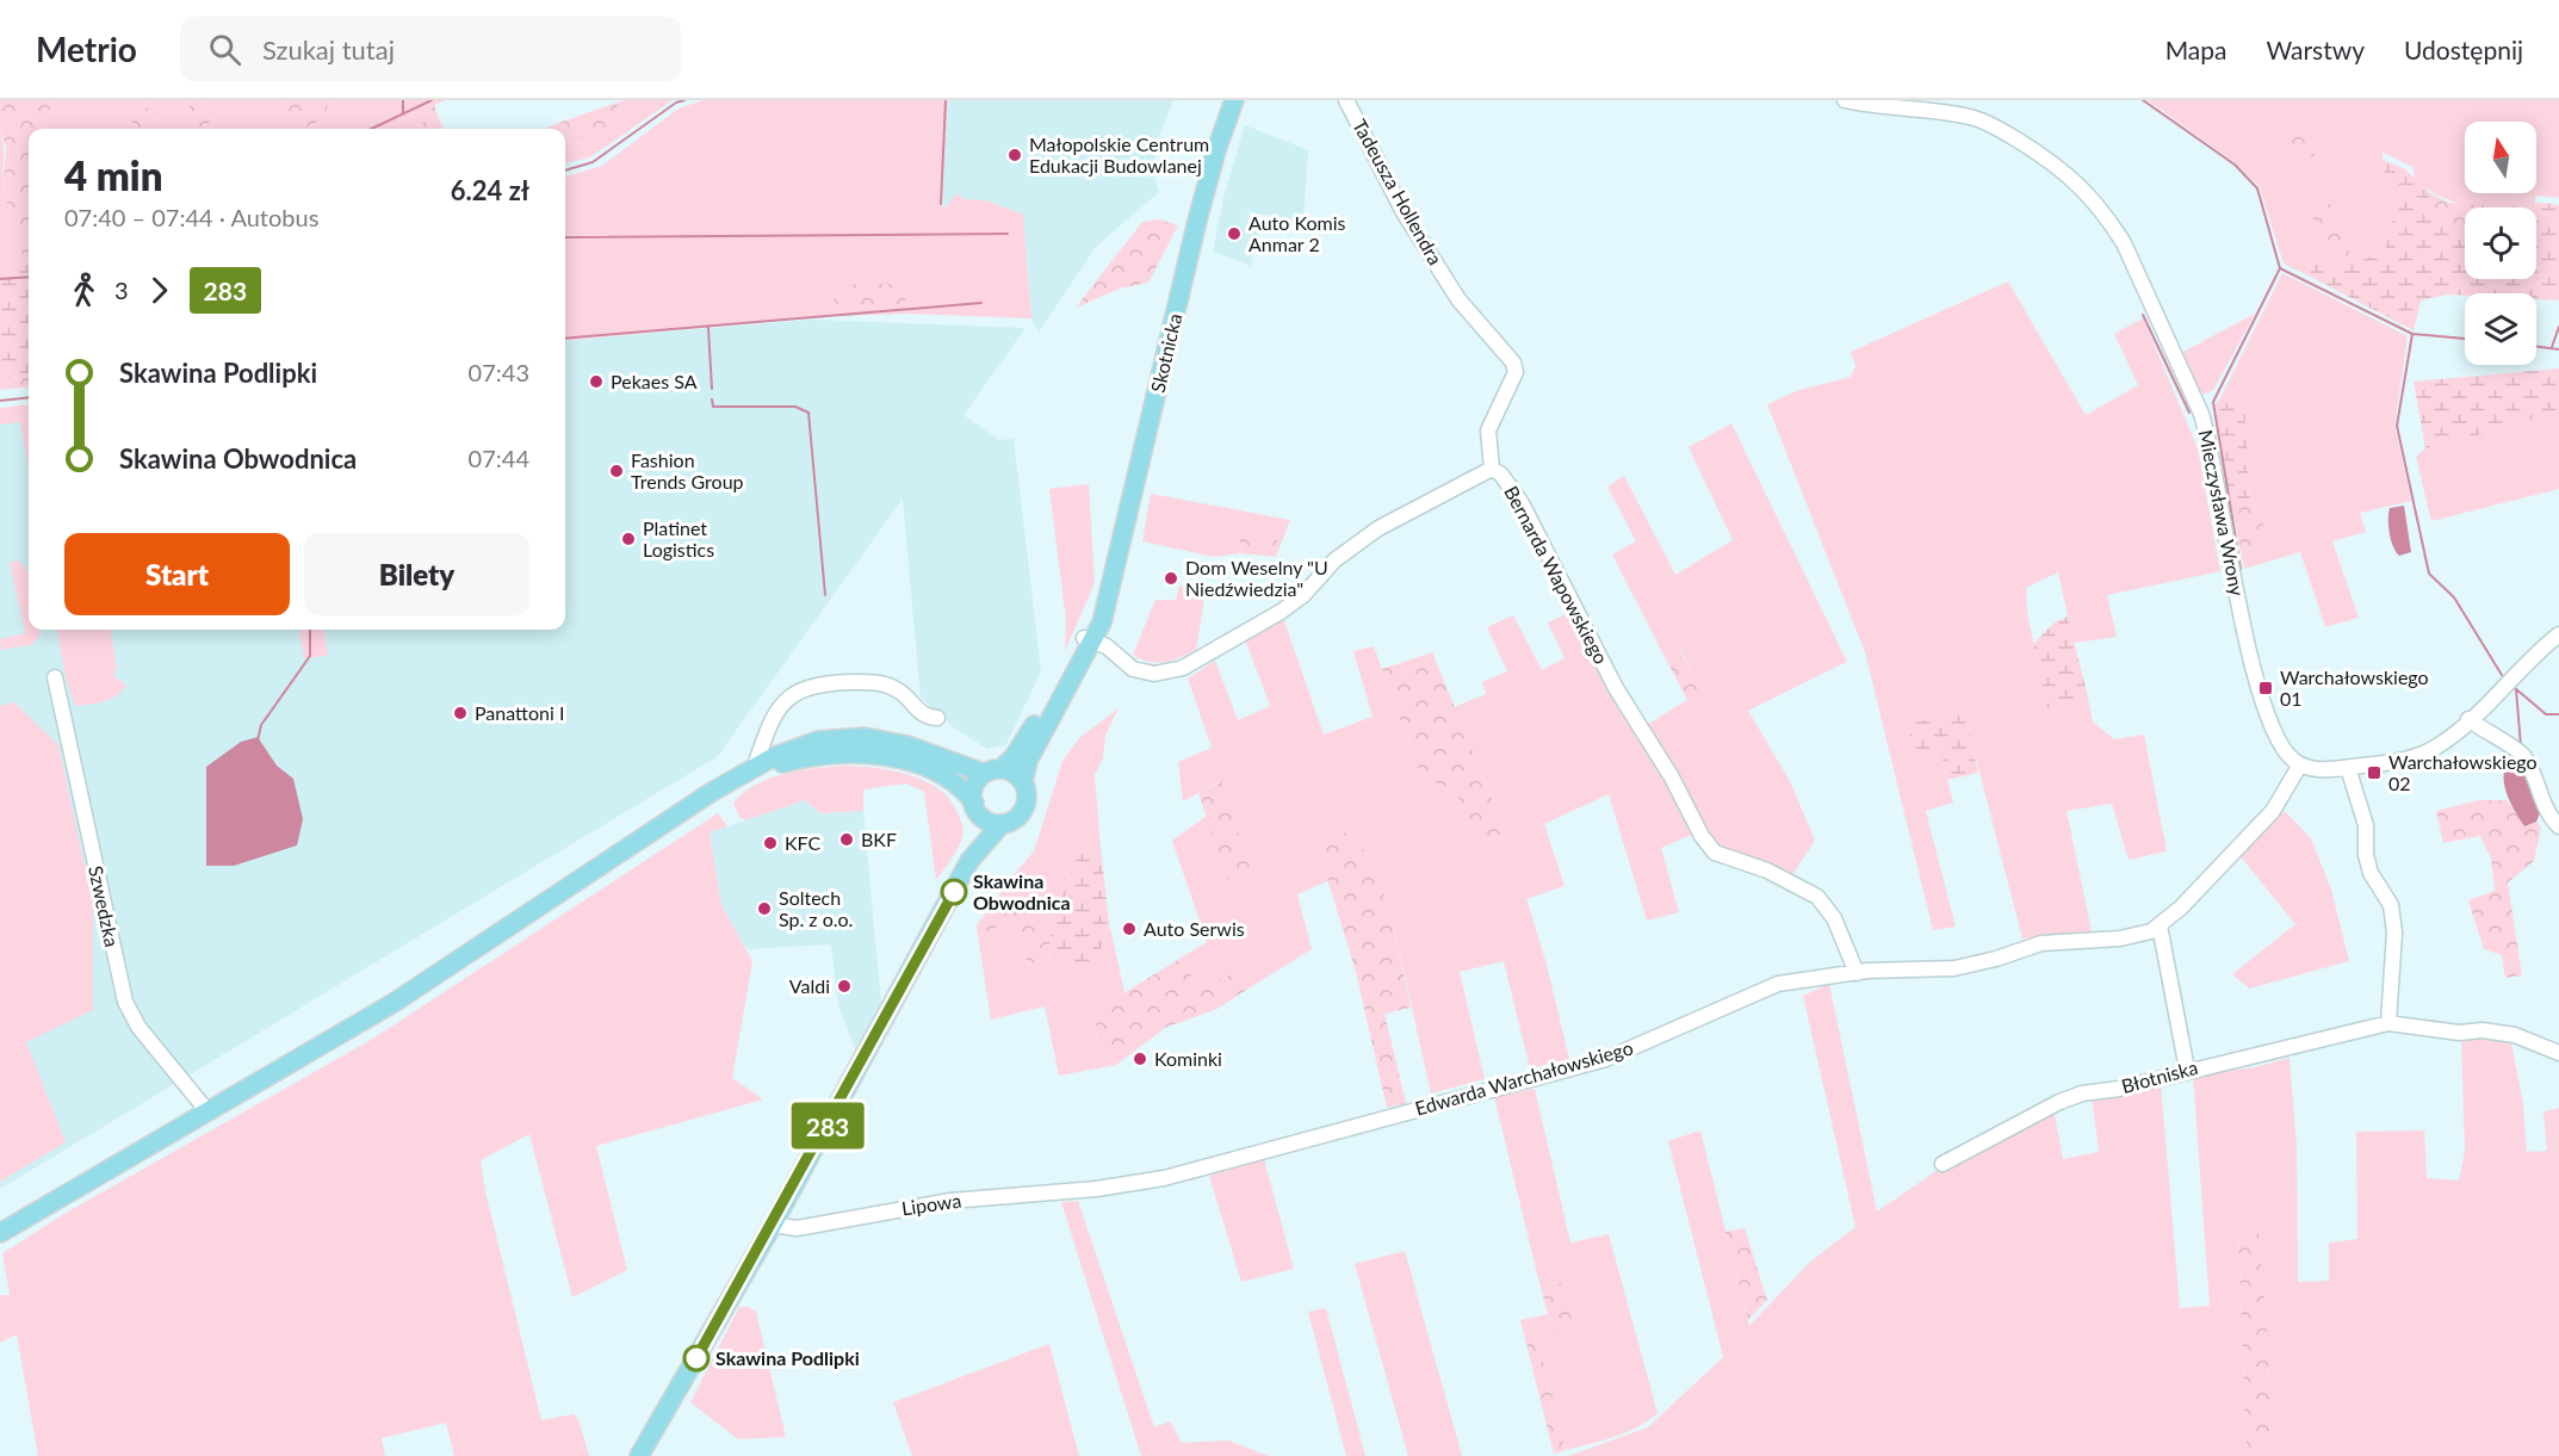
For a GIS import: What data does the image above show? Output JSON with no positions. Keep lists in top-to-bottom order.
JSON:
{
  "streets": {
    "main road": ["Skotnicka"],
    "street": [
      "Tadeusza Hollendra",
      "Mieczysława Wrony",
      "Bernarda Wapowskiego",
      "Szwedzka",
      "Błotniska",
      "Edwarda Warchałowskiego",
      "Lipowa"
    ]
  },
  "crossings": [
    ["Tadeusza Hollendra", "Bernarda Wapowskiego"],
    ["Skotnicka", "Bernarda Wapowskiego"],
    ["Mieczysława Wrony", "Edwarda Warchałowskiego"],
    ["Bernarda Wapowskiego", "Edwarda Warchałowskiego"],
    ["Edwarda Warchałowskiego", "Lipowa"]
  ],
  "places": {
    "other": [
      "Małopolskie Centrum Edukacji Budowlanej",
      "Auto Komis Anmar 2",
      "Pekaes SA",
      "Fashion Trends Group",
      "Platinet Logistics",
      "Dom Weselny \"U Niedźwiedzia\"",
      "Panattoni I",
      "BKF",
      "KFC",
      "Skawina Obwodnica",
      "Soltech Sp. z o.o.",
      "Auto Serwis",
      "Valdi",
      "Kominki",
      "Skawina Podlipki"
    ],
    "transit": ["Warchałowskiego 01", "Warchałowskiego 02"]
  },
  "lines": ["bus line 283"],
  "north": "top",
  "page": {
    "header": "Metrio",
    "search": "Szukaj tutaj",
    "nav": ["Mapa", "Warstwy", "Udostępnij"],
    "on_map": "283",
    "heading": ["4 min", "07:40 – 07:44 · Autobus", "6.24 zł"],
    "legs": ["3", "283"],
    "list": [
      {
        "name": "Skawina Podlipki",
        "value": "07:43"
      },
      {
        "name": "Skawina Obwodnica",
        "value": "07:44"
      }
    ],
    "buttons": ["Start", "Bilety"]
  }
}
